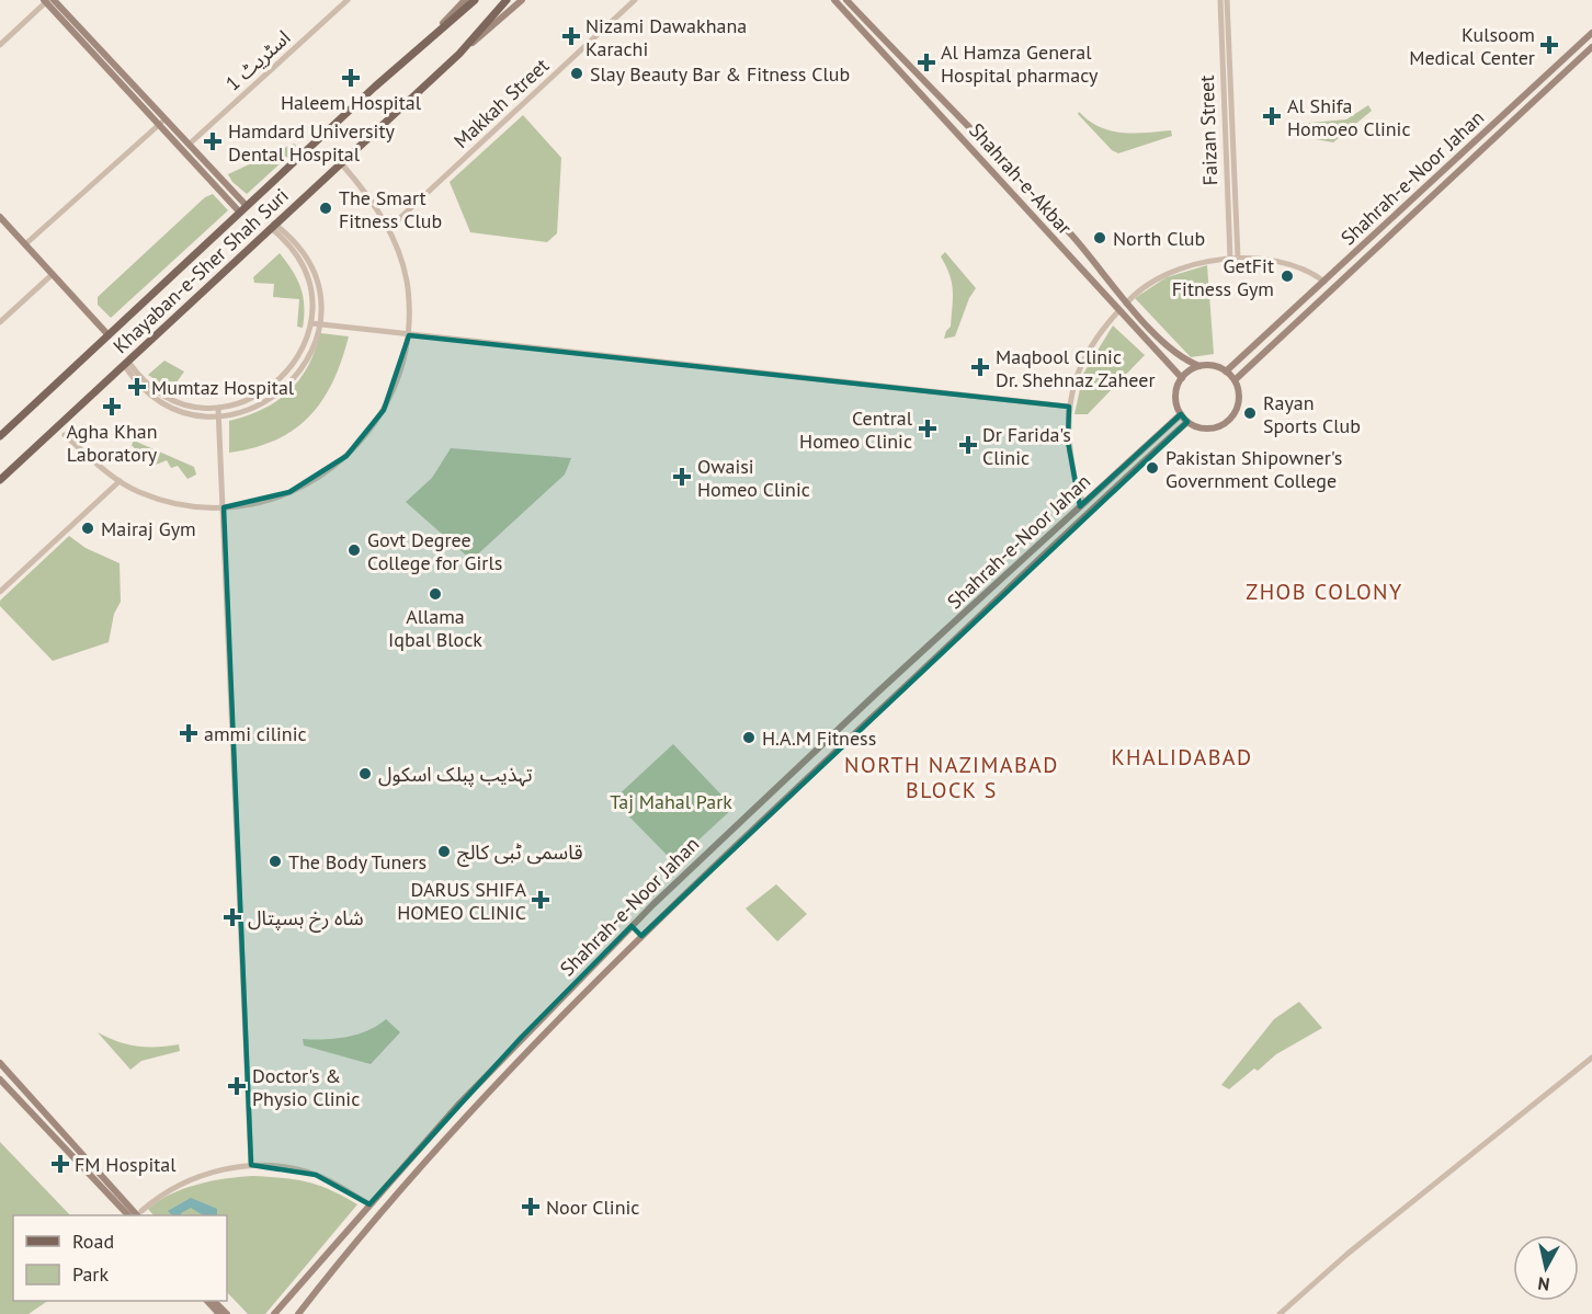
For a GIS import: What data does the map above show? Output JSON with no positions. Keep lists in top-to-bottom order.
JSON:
{
  "streets": {
    "main road": ["Shahrah-e-Noor Jahan", "Shahrah-e-Akbar", "Khayaban-e-Sher Shah Suri"],
    "street": ["اسٹریٹ 1", "Makkah Street", "Faizan Street"]
  },
  "crossings": [
    ["Shahrah-e-Noor Jahan", "Shahrah-e-Akbar"]
  ],
  "districts": ["ZHOB COLONY", "KHALIDABAD", "NORTH NAZIMABAD BLOCK S"],
  "parks": ["Taj Mahal Park"],
  "places": {
    "health": [
      "Nizami Dawakhana Karachi",
      "Kulsoom Medical Center",
      "Al Hamza General Hospital pharmacy",
      "Haleem Hospital",
      "Al Shifa Homoeo Clinic",
      "Hamdard University Dental Hospital",
      "Maqbool Clinic Dr. Shehnaz Zaheer",
      "Mumtaz Hospital",
      "Agha Khan Laboratory",
      "Central Homeo Clinic",
      "Dr Farida's Clinic",
      "Owaisi Homeo Clinic",
      "ammi cilinic",
      "DARUS SHIFA HOMEO CLINIC",
      "شاہ رخ ہسپتال",
      "Doctor's & Physio Clinic",
      "FM Hospital",
      "Noor Clinic"
    ],
    "other": [
      "Slay Beauty Bar & Fitness Club",
      "The Smart Fitness Club",
      "North Club",
      "GetFit Fitness Gym",
      "Rayan Sports Club",
      "Pakistan Shipowner's Government College",
      "Mairaj Gym",
      "Govt Degree College for Girls",
      "Allama Iqbal Block",
      "H.A.M Fitness",
      "تہذیب پبلک اسکول",
      "قاسمی ٹبی کالج",
      "The Body Tuners"
    ]
  },
  "legend": ["Road", "Park"],
  "north": "bottom"
}
